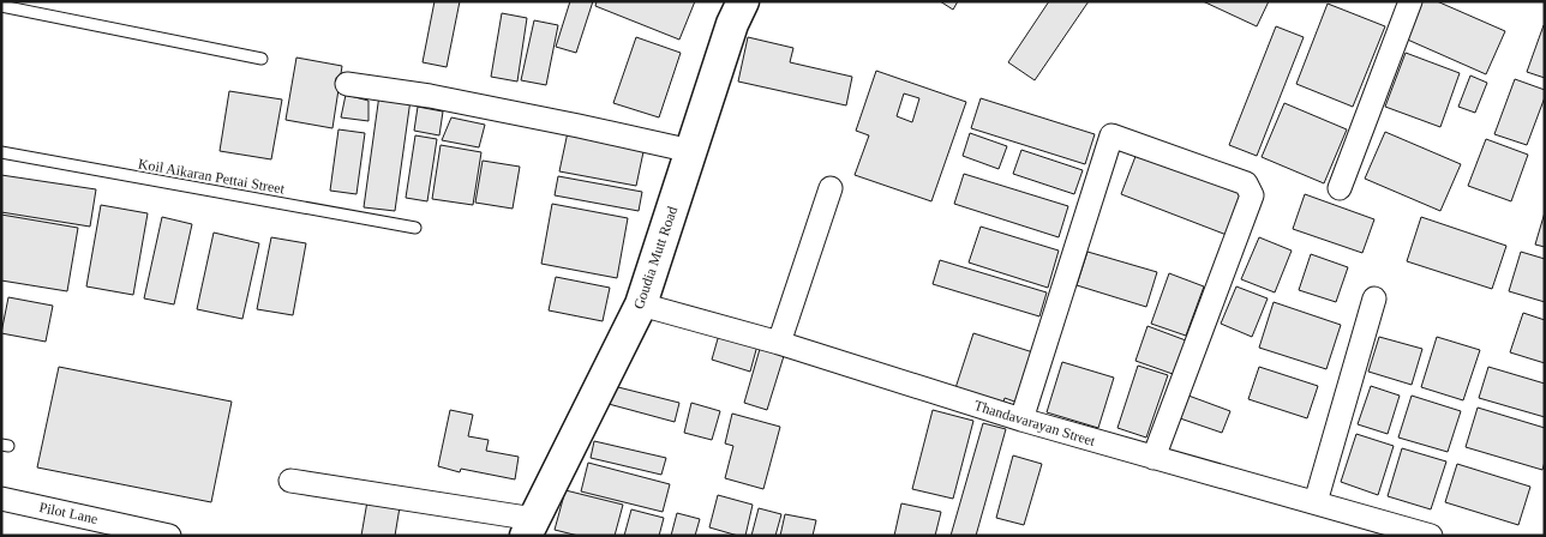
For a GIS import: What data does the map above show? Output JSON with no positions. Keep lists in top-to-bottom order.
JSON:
{
  "streets": {
    "main road": ["Goudia Mutt Road"],
    "street": ["Thandavarayan Street", "Pilot Lane"],
    "lane": ["Koil Aikaran Pettai Street"]
  },
  "crossings": [
    ["Goudia Mutt Road", "Thandavarayan Street"]
  ]
}
